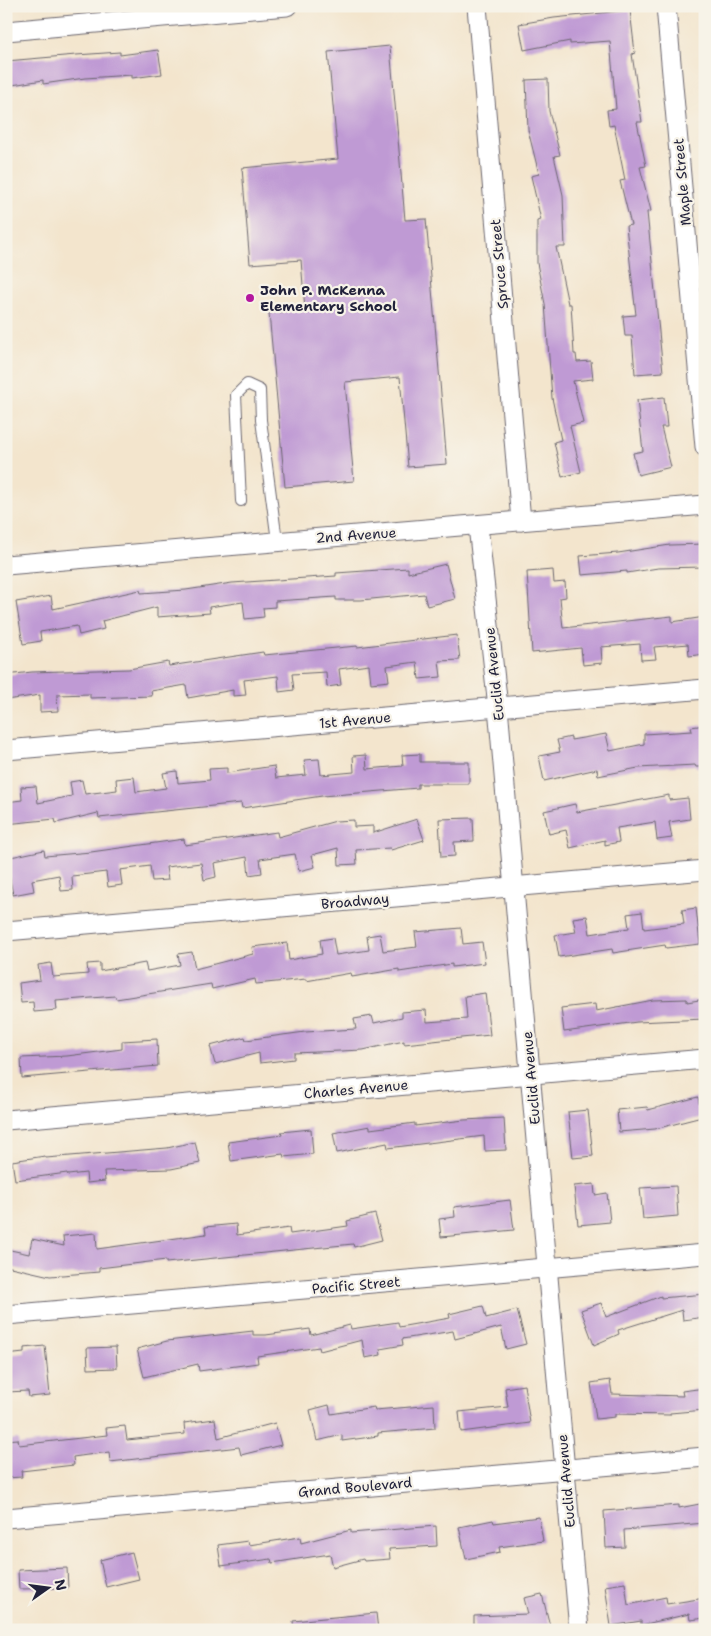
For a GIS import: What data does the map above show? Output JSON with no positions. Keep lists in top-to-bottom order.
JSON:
{
  "streets": {
    "street": [
      "Maple Street",
      "Spruce Street",
      "2nd Avenue",
      "Euclid Avenue",
      "1st Avenue",
      "Broadway",
      "Charles Avenue",
      "Pacific Street",
      "Grand Boulevard"
    ]
  },
  "crossings": [
    ["Spruce Street", "2nd Avenue"],
    ["2nd Avenue", "Euclid Avenue"],
    ["Euclid Avenue", "1st Avenue"],
    ["Euclid Avenue", "Broadway"],
    ["Euclid Avenue", "Charles Avenue"],
    ["Euclid Avenue", "Pacific Street"],
    ["Euclid Avenue", "Grand Boulevard"]
  ],
  "places": ["John P. McKenna Elementary School"],
  "north": "right"
}
